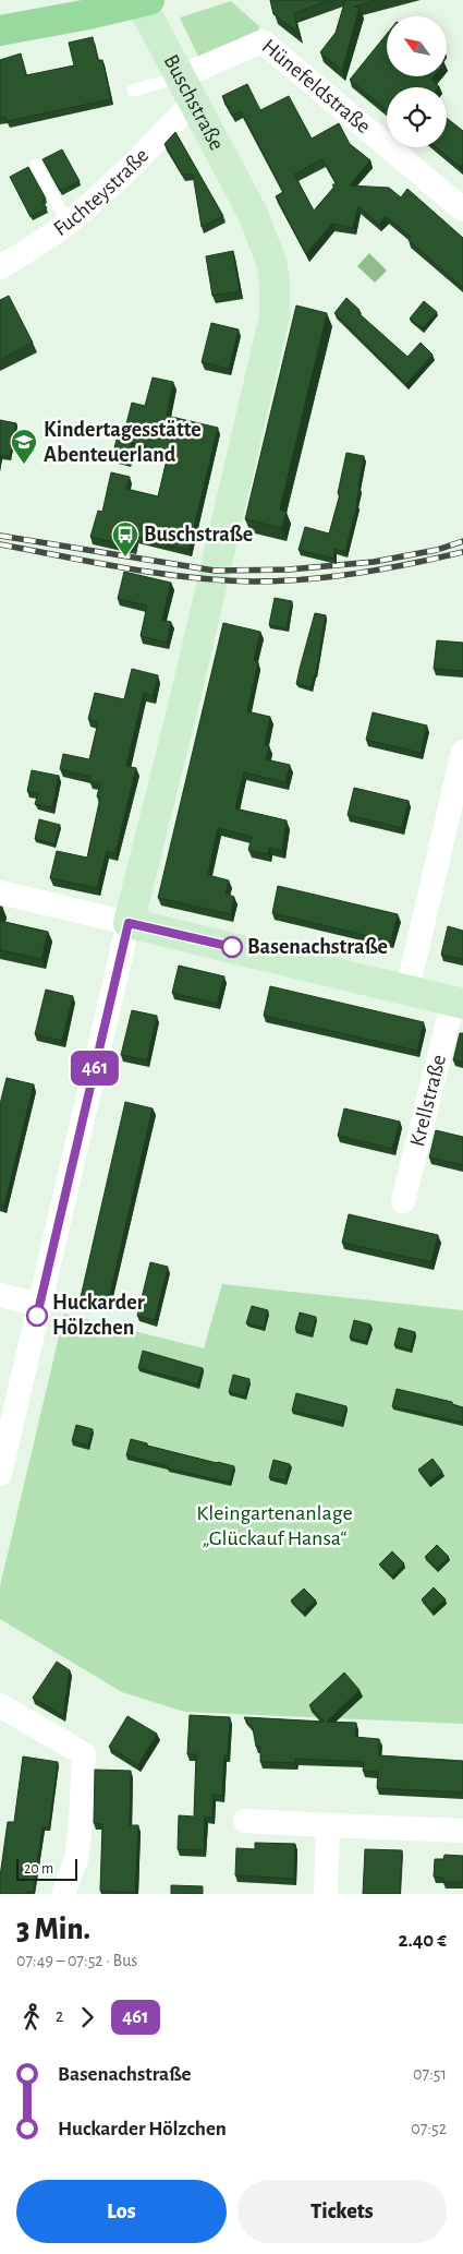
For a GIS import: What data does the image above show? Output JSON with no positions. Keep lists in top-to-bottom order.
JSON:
{
  "streets": {
    "street": [
      "Hünefeldstraße",
      "Buschstraße",
      "Fuchteystraße",
      "Krellstraße"
    ]
  },
  "crossings": [
    ["Hünefeldstraße", "Buschstraße"],
    ["Hünefeldstraße", "Fuchteystraße"],
    ["Buschstraße", "Fuchteystraße"]
  ],
  "parks": ["Kleingartenanlage „Glückauf Hansa“"],
  "places": {
    "school or university": ["Kindertagesstätte Abenteuerland"],
    "bus stop": ["Buschstraße"],
    "other": ["Basenachstraße", "Huckarder Hölzchen"]
  },
  "lines": ["bus line 461"],
  "scale_bar": "20 m",
  "north": "top left",
  "page": {
    "on_map": "461",
    "scale": "20 m",
    "heading": ["3 Min.", "07:49 – 07:52 · Bus", "2.40 €"],
    "legs": ["2", "461"],
    "list": [
      {
        "name": "Basenachstraße",
        "value": "07:51"
      },
      {
        "name": "Huckarder Hölzchen",
        "value": "07:52"
      }
    ],
    "buttons": ["Los", "Tickets"]
  }
}
